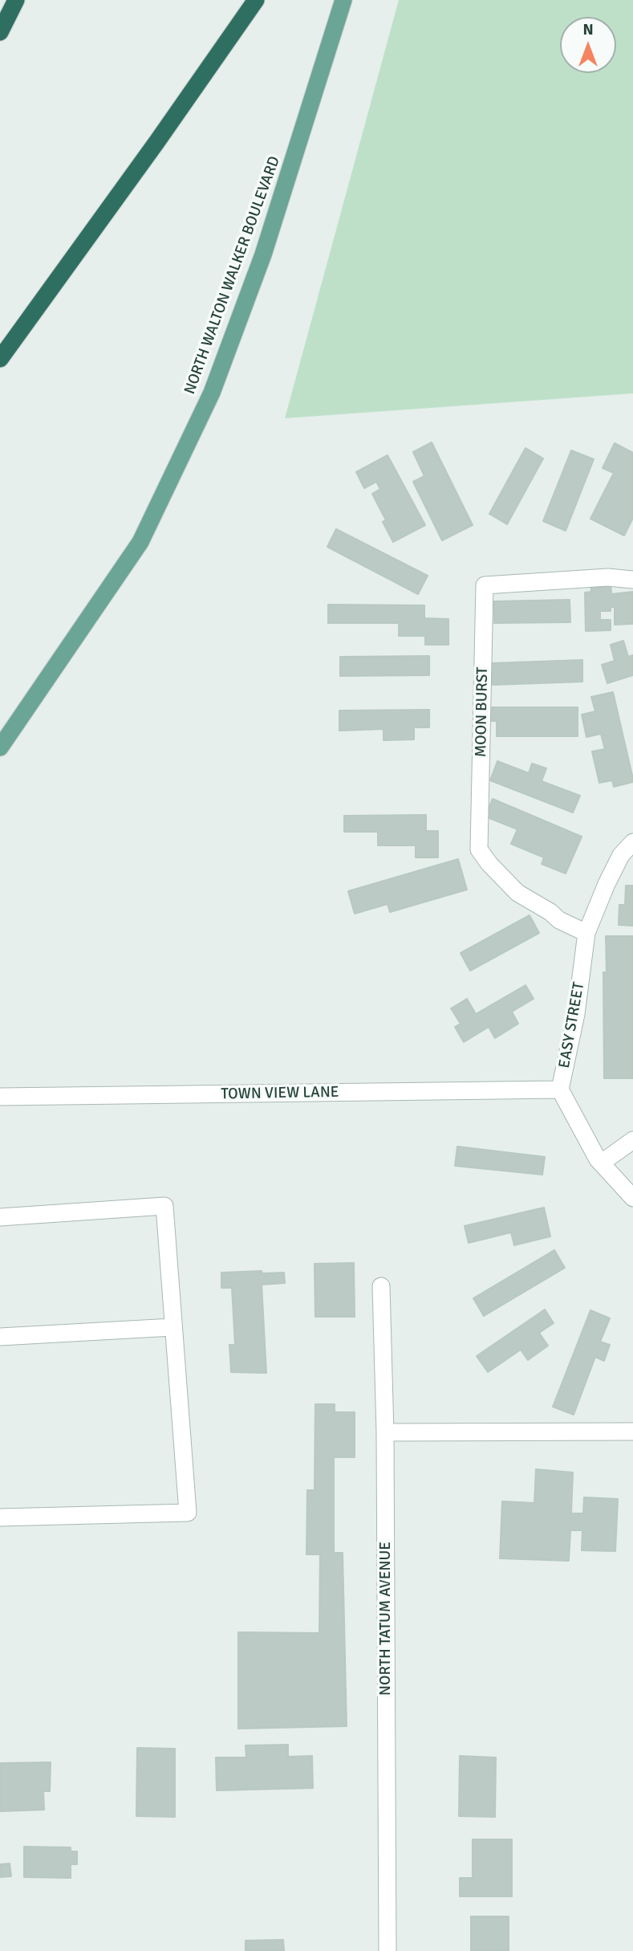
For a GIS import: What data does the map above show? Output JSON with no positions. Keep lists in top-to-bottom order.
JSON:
{
  "streets": {
    "main road": ["NORTH WALTON WALKER BOULEVARD"],
    "street": [
      "MOON BURST",
      "EASY STREET",
      "TOWN VIEW LANE",
      "NORTH TATUM AVENUE"
    ]
  },
  "crossings": [
    ["MOON BURST", "EASY STREET"],
    ["EASY STREET", "TOWN VIEW LANE"]
  ],
  "north": "top"
}
